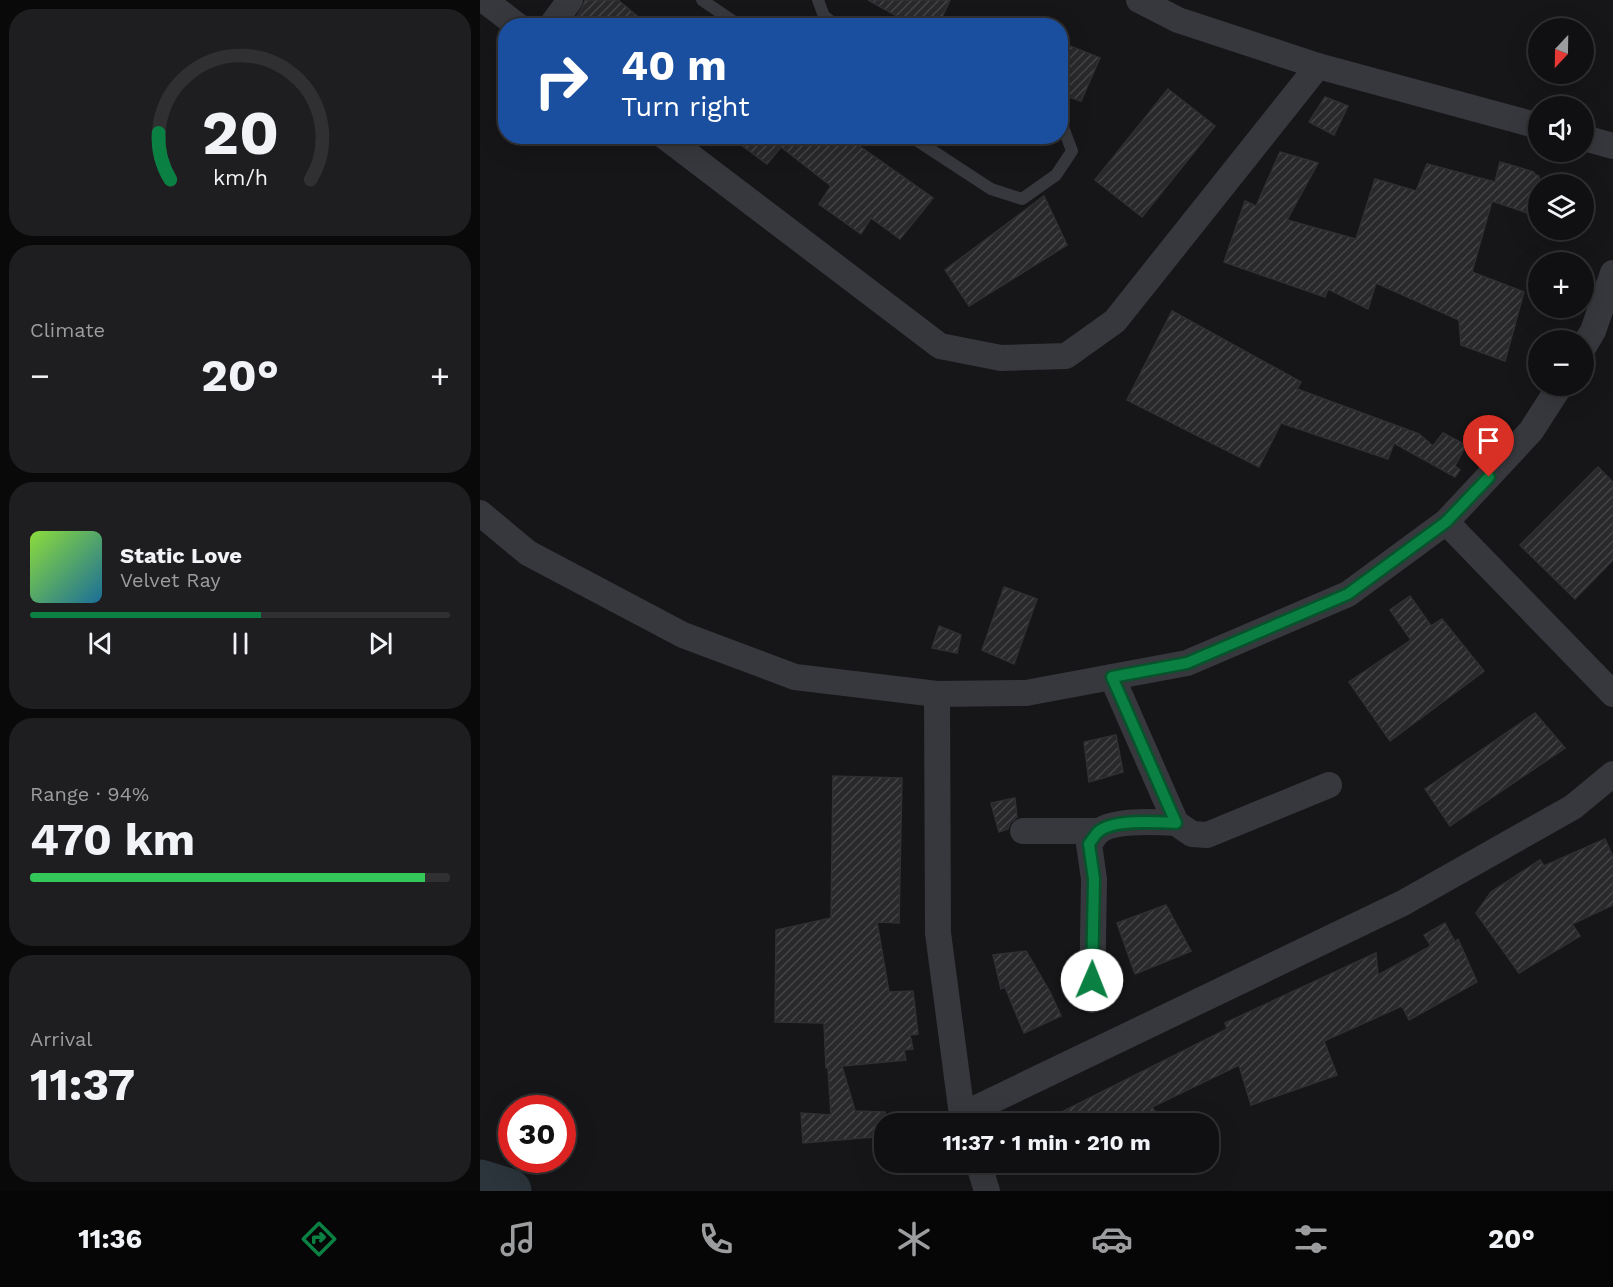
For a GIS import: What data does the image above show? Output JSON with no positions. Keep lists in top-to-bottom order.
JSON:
{
  "north": "bottom",
  "page": {
    "map_buttons": ["+", "−"],
    "turn": ["40 m", "Turn right"],
    "tile": [
      "Climate",
      ["Range · 94%", "470 km"],
      ["Arrival", "11:37"]
    ],
    "heat": ["−", "20°", "+"],
    "song": ["Static Love", "Velvet Ray"],
    "limit": "30",
    "trip": "11:37 · 1 min · 210 m",
    "tabs": ["11:36", "20°"],
    "gauge": ["20", "km/h"]
  }
}
